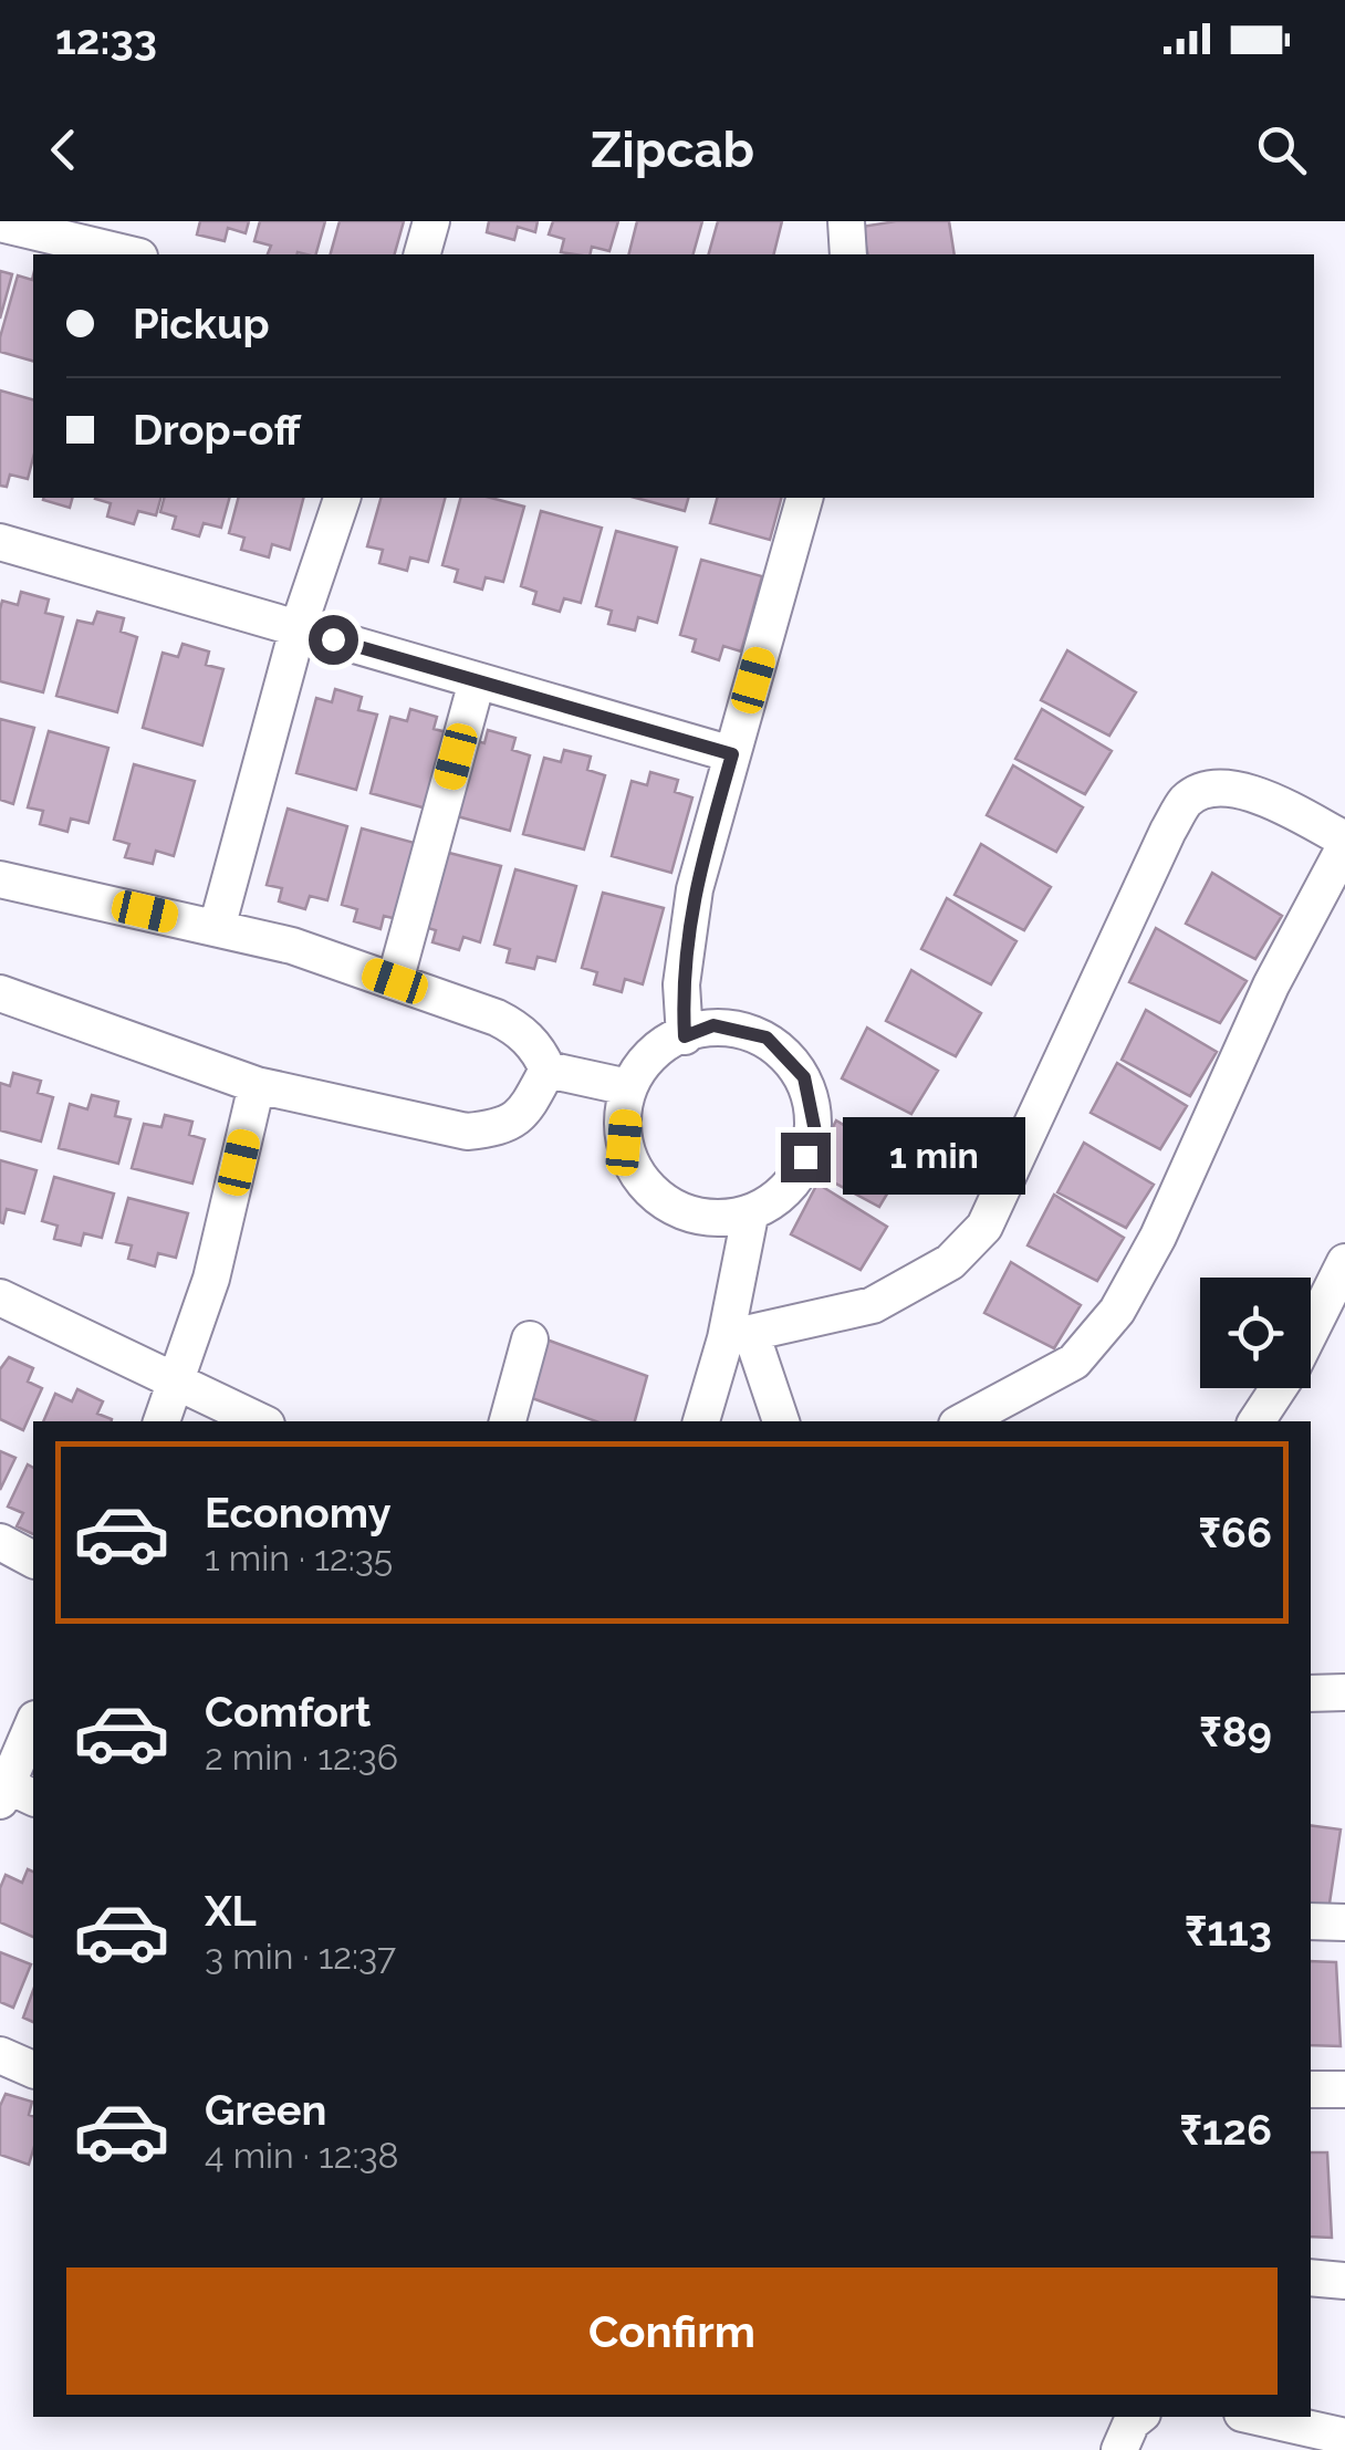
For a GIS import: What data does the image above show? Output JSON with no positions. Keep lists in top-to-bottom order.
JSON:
{
  "page": {
    "status": "12:33",
    "header": "Zipcab",
    "banner": ["Pickup", "Drop-off"],
    "bubble": "1 min",
    "list": [
      {
        "name": "Economy",
        "note": "1 min · 12:35",
        "value": "₹66"
      },
      {
        "name": "Comfort",
        "note": "2 min · 12:36",
        "value": "₹89"
      },
      {
        "name": "XL",
        "note": "3 min · 12:37",
        "value": "₹113"
      },
      {
        "name": "Green",
        "note": "4 min · 12:38",
        "value": "₹126"
      }
    ],
    "buttons": "Confirm"
  }
}
